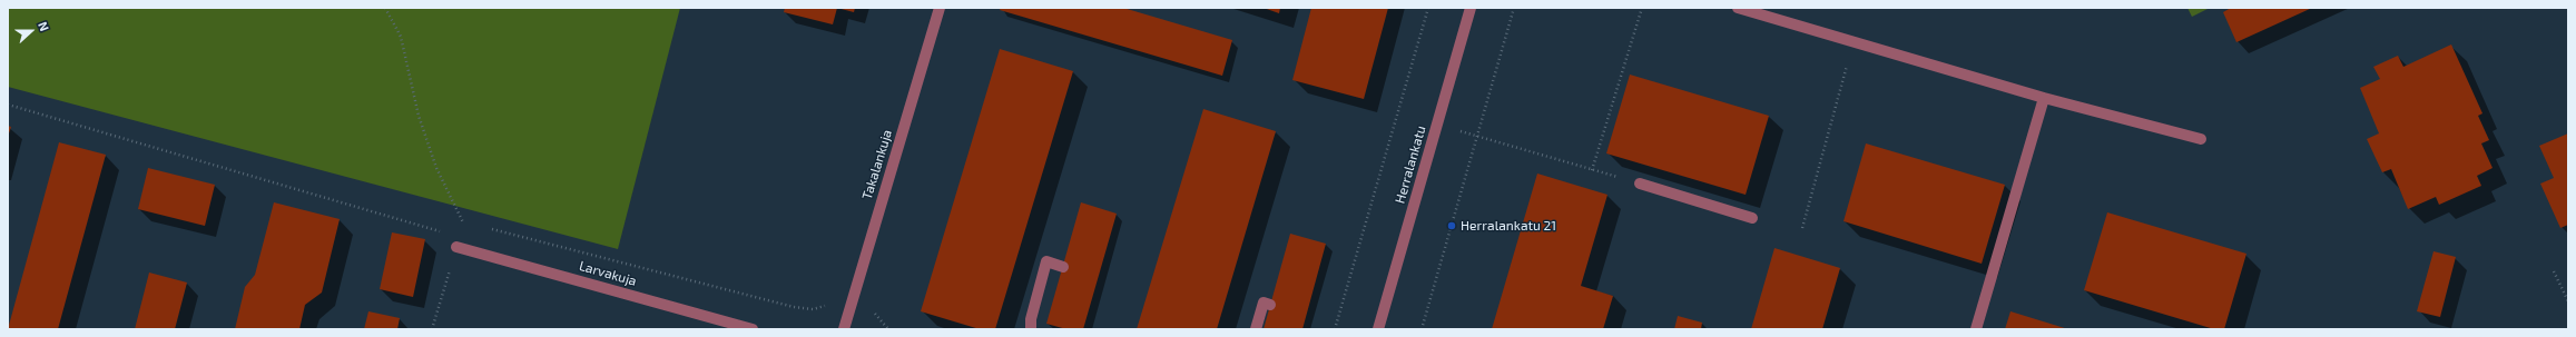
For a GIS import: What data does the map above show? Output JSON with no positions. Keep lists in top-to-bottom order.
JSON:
{
  "streets": {
    "street": ["Takalankuja", "Herralankatu", "Larvakuja"]
  },
  "places": ["Herralankatu 21"],
  "north": "right"
}
